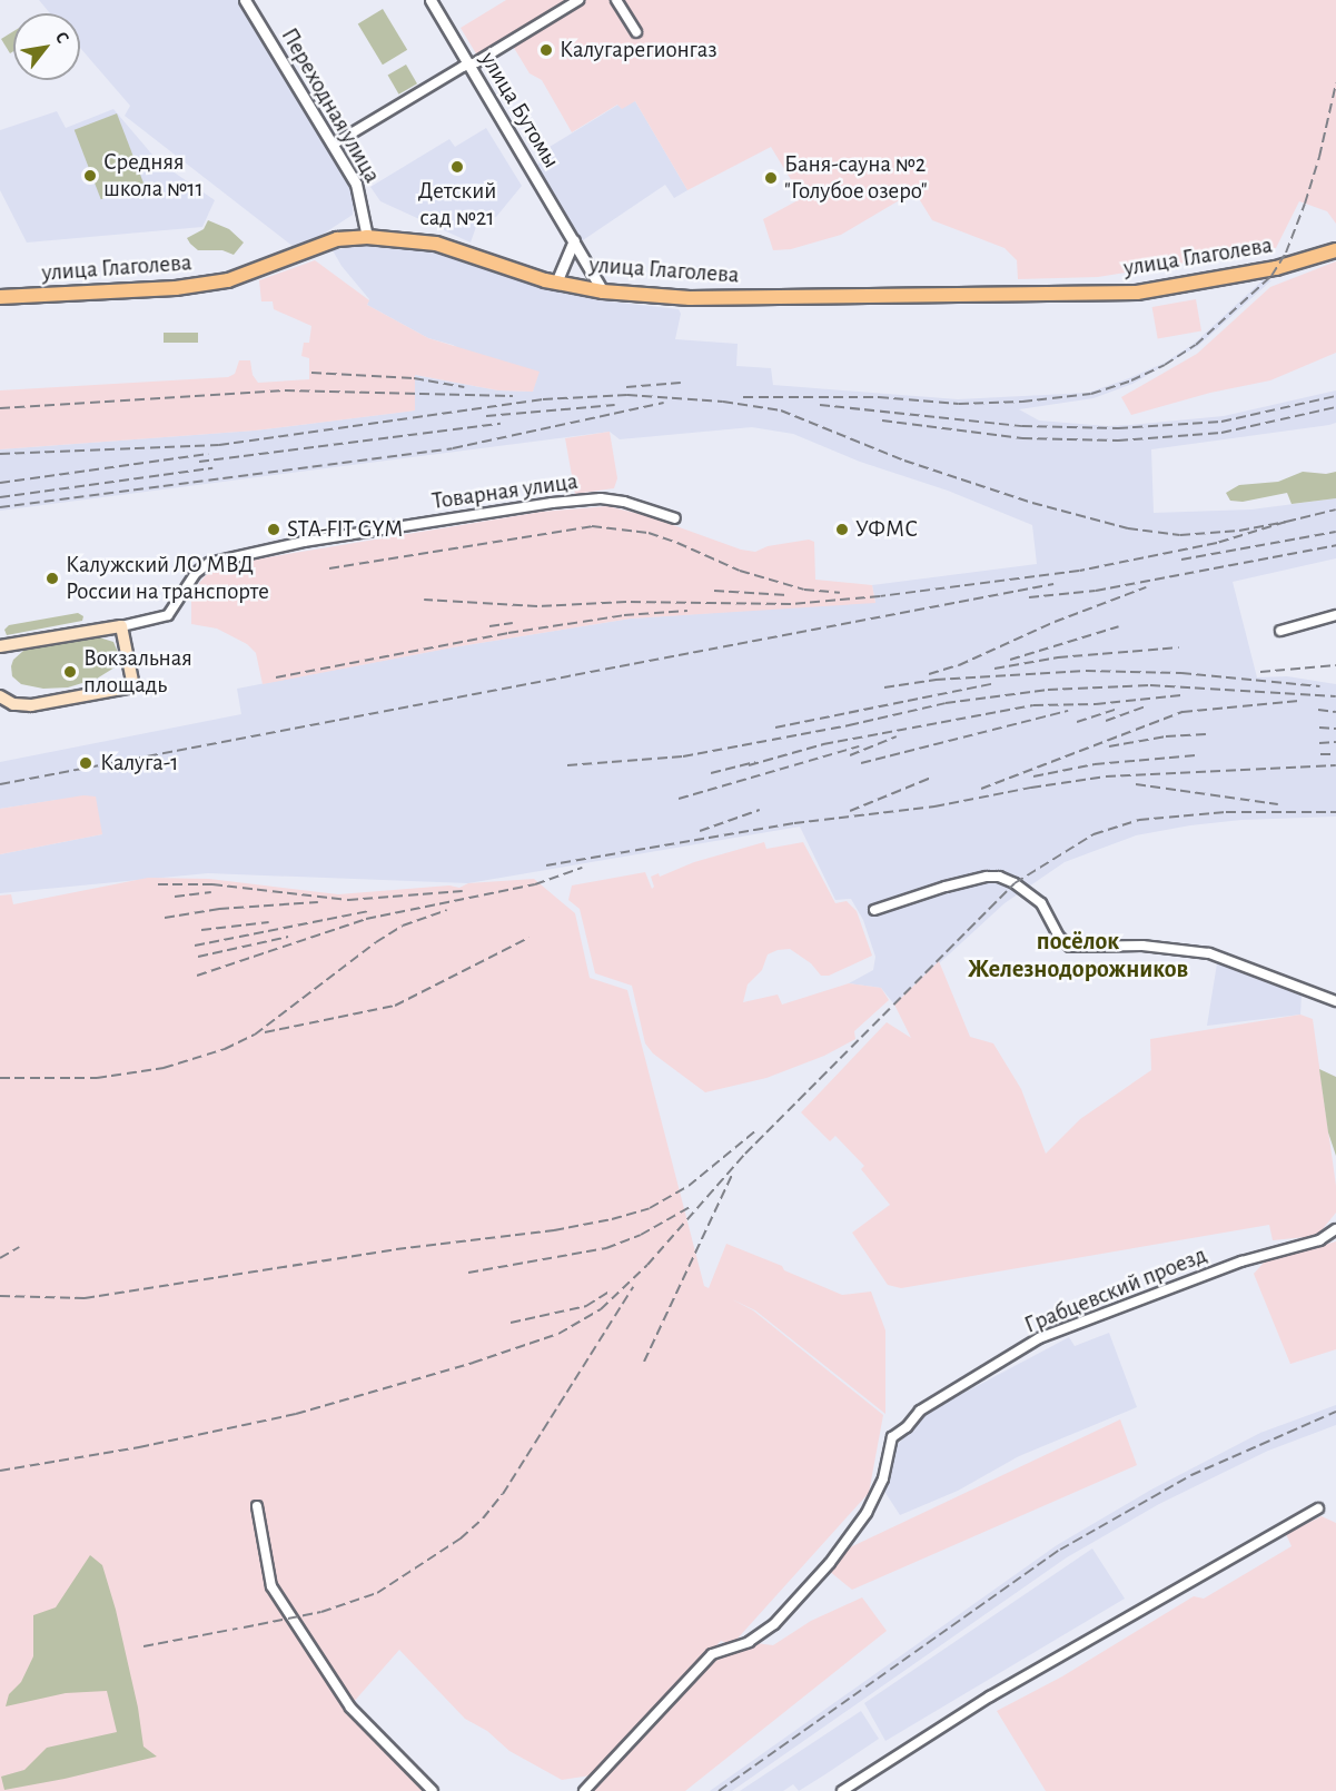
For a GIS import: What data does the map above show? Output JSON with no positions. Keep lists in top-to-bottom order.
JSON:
{
  "streets": {
    "main road": ["улица Глаголева"],
    "street": [
      "Переходная улица",
      "улица Бутомы",
      "Товарная улица",
      "Грабцевский проезд"
    ]
  },
  "crossings": [
    ["Переходная улица", "улица Глаголева"],
    ["улица Бутомы", "улица Глаголева"]
  ],
  "districts": ["посёлок Железнодорожников"],
  "places": [
    "Калугарегионгаз",
    "Детский сад №21",
    "Средняя школа №11",
    "Баня-сауна №2 \"Голубое озеро\"",
    "STA-FIT GYM",
    "УФМС",
    "Калужский ЛО МВД России на транспорте",
    "Вокзальная площадь",
    "Калуга-1"
  ],
  "north": "top right"
}
